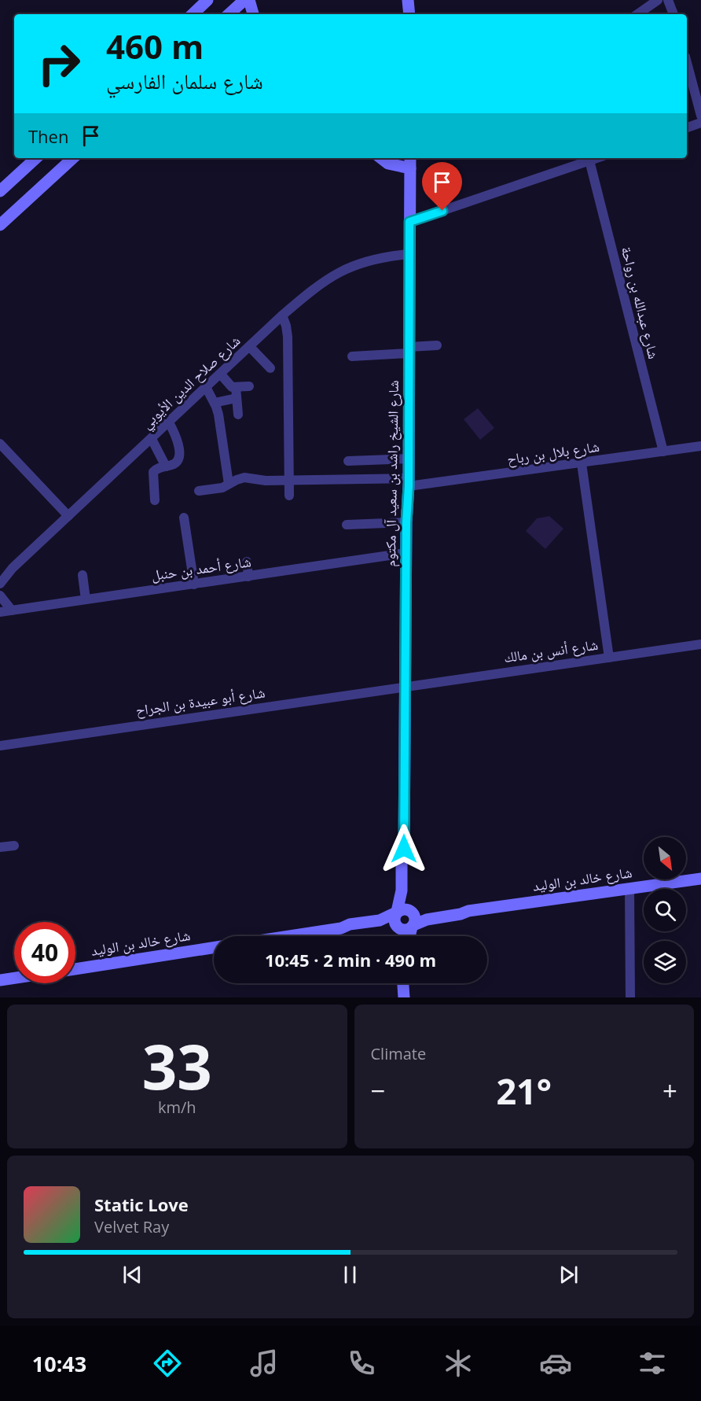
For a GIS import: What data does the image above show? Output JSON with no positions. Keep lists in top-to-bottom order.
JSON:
{
  "streets": {
    "street": [
      "شارع عبدالله بن رواحة",
      "شارع صلاح الدين الأيوبي",
      "شارع بلال بن رباح",
      "شارع الشيخ راشد بن سعيد آل مكتوم",
      "شارع أحمد بن حنبل",
      "شارع أنس بن مالك",
      "شارع أبو عبيدة بن الجراح",
      "شارع خالد بن الوليد"
    ]
  },
  "crossings": [
    ["شارع عبدالله بن رواحة", "شارع بلال بن رباح"],
    ["شارع صلاح الدين الأيوبي", "شارع الشيخ راشد بن سعيد آل مكتوم"],
    ["شارع بلال بن رباح", "شارع الشيخ راشد بن سعيد آل مكتوم"],
    ["شارع الشيخ راشد بن سعيد آل مكتوم", "شارع أحمد بن حنبل"],
    ["شارع الشيخ راشد بن سعيد آل مكتوم", "شارع أنس بن مالك"],
    ["شارع الشيخ راشد بن سعيد آل مكتوم", "شارع أبو عبيدة بن الجراح"],
    ["شارع الشيخ راشد بن سعيد آل مكتوم", "شارع خالد بن الوليد"],
    ["شارع أنس بن مالك", "شارع أبو عبيدة بن الجراح"]
  ],
  "north": "bottom right",
  "page": {
    "turn": ["460 m", "شارع سلمان الفارسي"],
    "then": "Then",
    "limit": "40",
    "trip": "10:45 · 2 min · 490 m",
    "tile": [
      ["33", "km/h"],
      "Climate"
    ],
    "heat": ["−", "21°", "+"],
    "song": ["Static Love", "Velvet Ray"],
    "tabs": "10:43"
  }
}
